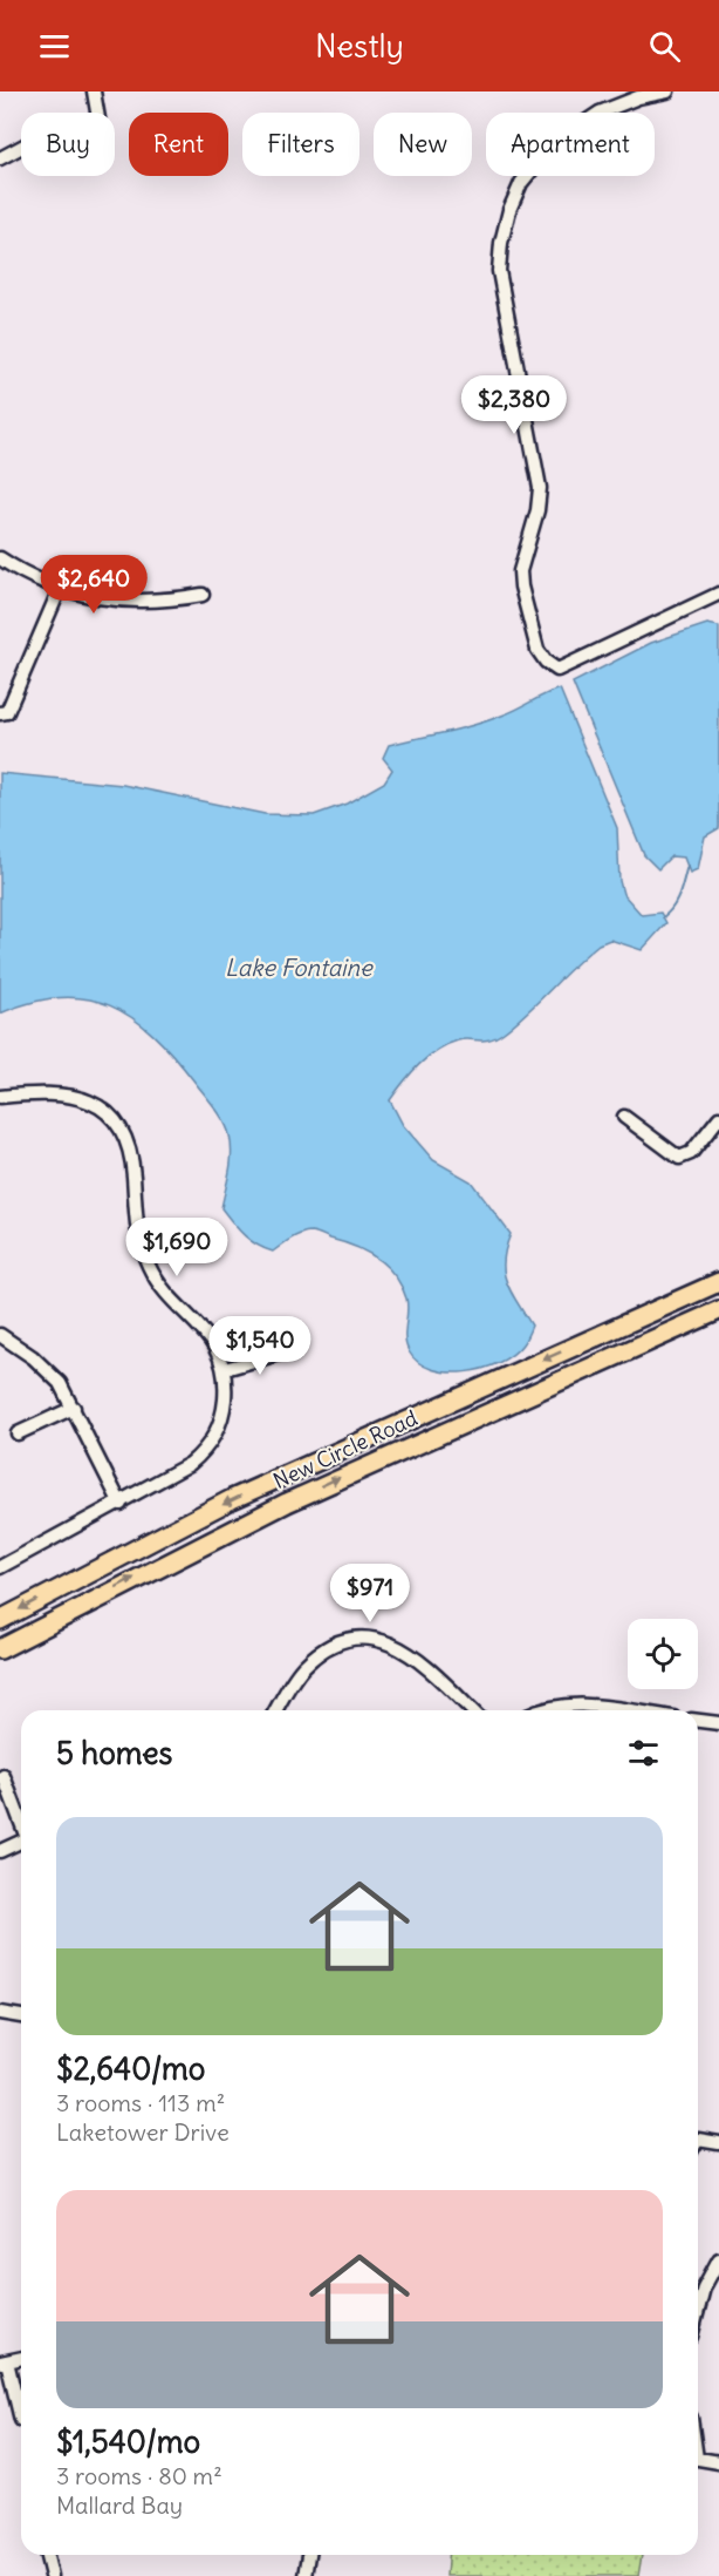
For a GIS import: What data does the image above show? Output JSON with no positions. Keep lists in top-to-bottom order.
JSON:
{
  "streets": {
    "highway": ["New Circle Road"]
  },
  "water": ["Lake Fontaine"],
  "page": {
    "header": "Nestly",
    "chip": [
      "Buy",
      "Rent",
      "Filters",
      "New",
      "Apartment"
    ],
    "price": [
      "$2,380",
      "$2,640",
      "$1,690",
      "$1,540",
      "$971"
    ],
    "heading": "5 homes",
    "list": [
      {
        "name": "$2,640/mo",
        "note": "3 rooms · 113 m² · Laketower Drive"
      },
      {
        "name": "$1,540/mo",
        "note": "3 rooms · 80 m² · Mallard Bay"
      }
    ]
  }
}
